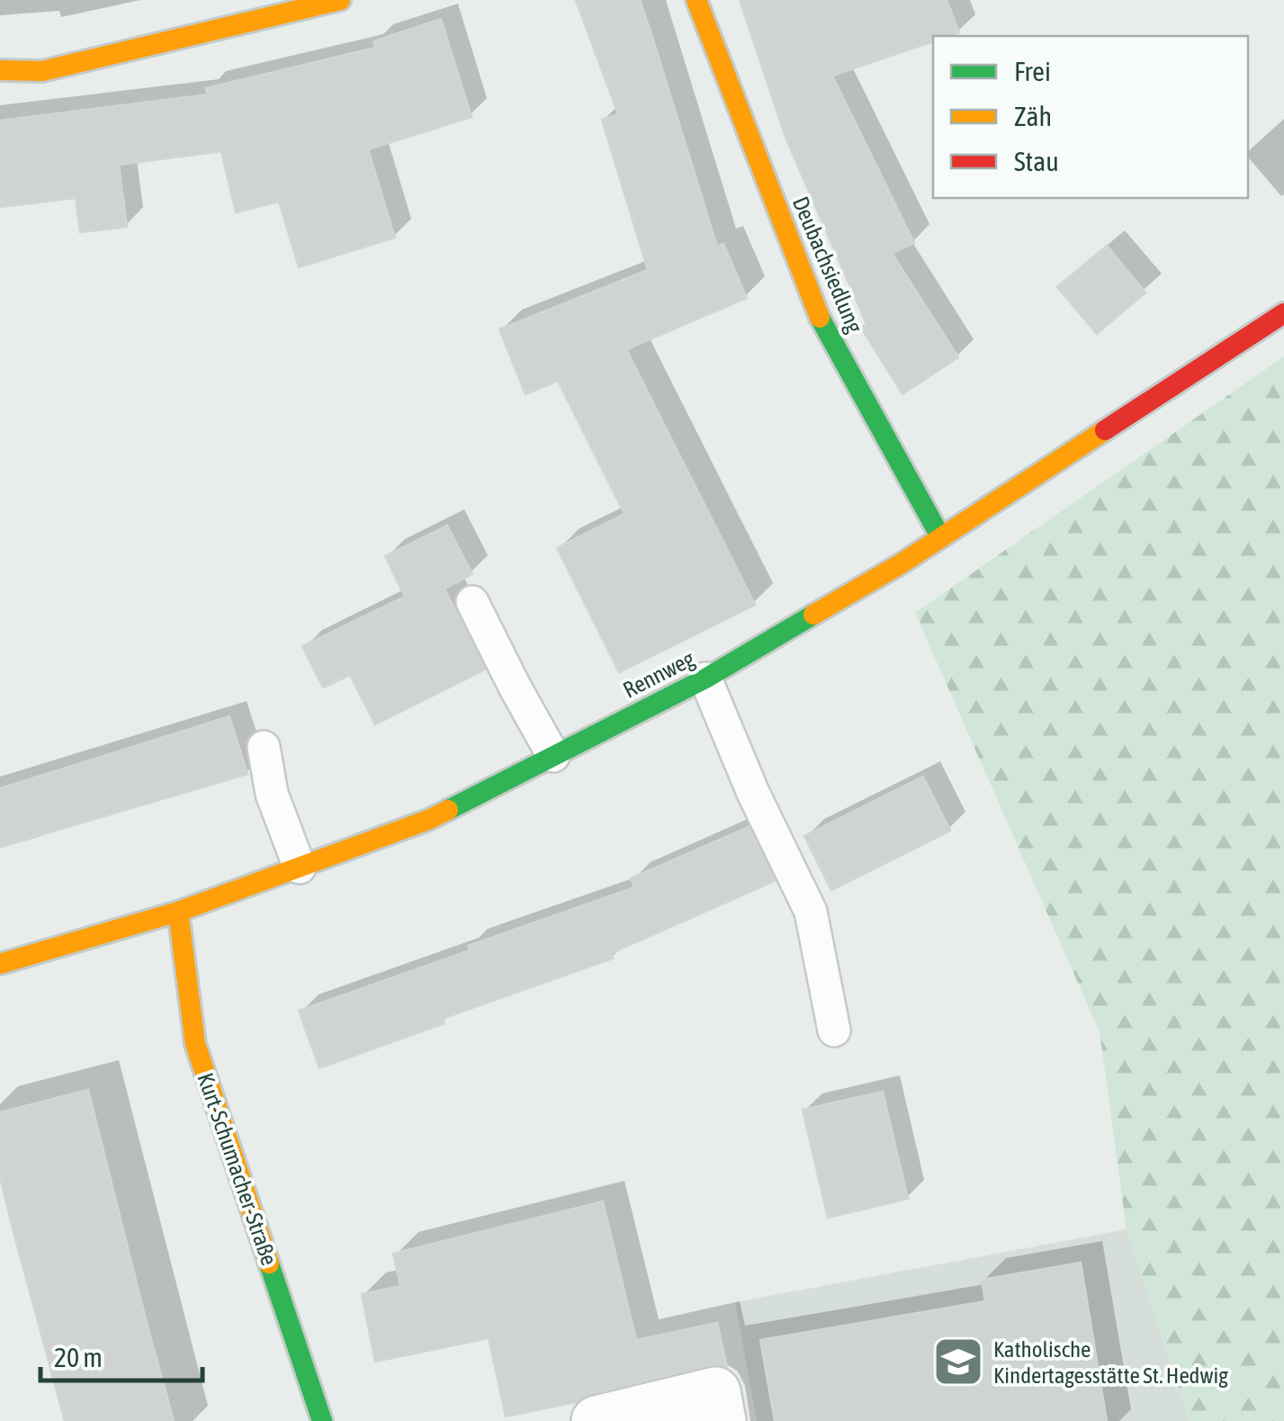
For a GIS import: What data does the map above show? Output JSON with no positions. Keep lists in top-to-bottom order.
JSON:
{
  "streets": {
    "street": ["Deubachsiedlung", "Rennweg", "Kurt-Schumacher-Straße"]
  },
  "crossings": [
    ["Deubachsiedlung", "Rennweg"],
    ["Rennweg", "Kurt-Schumacher-Straße"]
  ],
  "places": {
    "school or university": ["Katholische Kindertagesstätte St. Hedwig"]
  },
  "legend": ["Frei", "Zäh", "Stau"],
  "scale_bar": "20 m"
}
